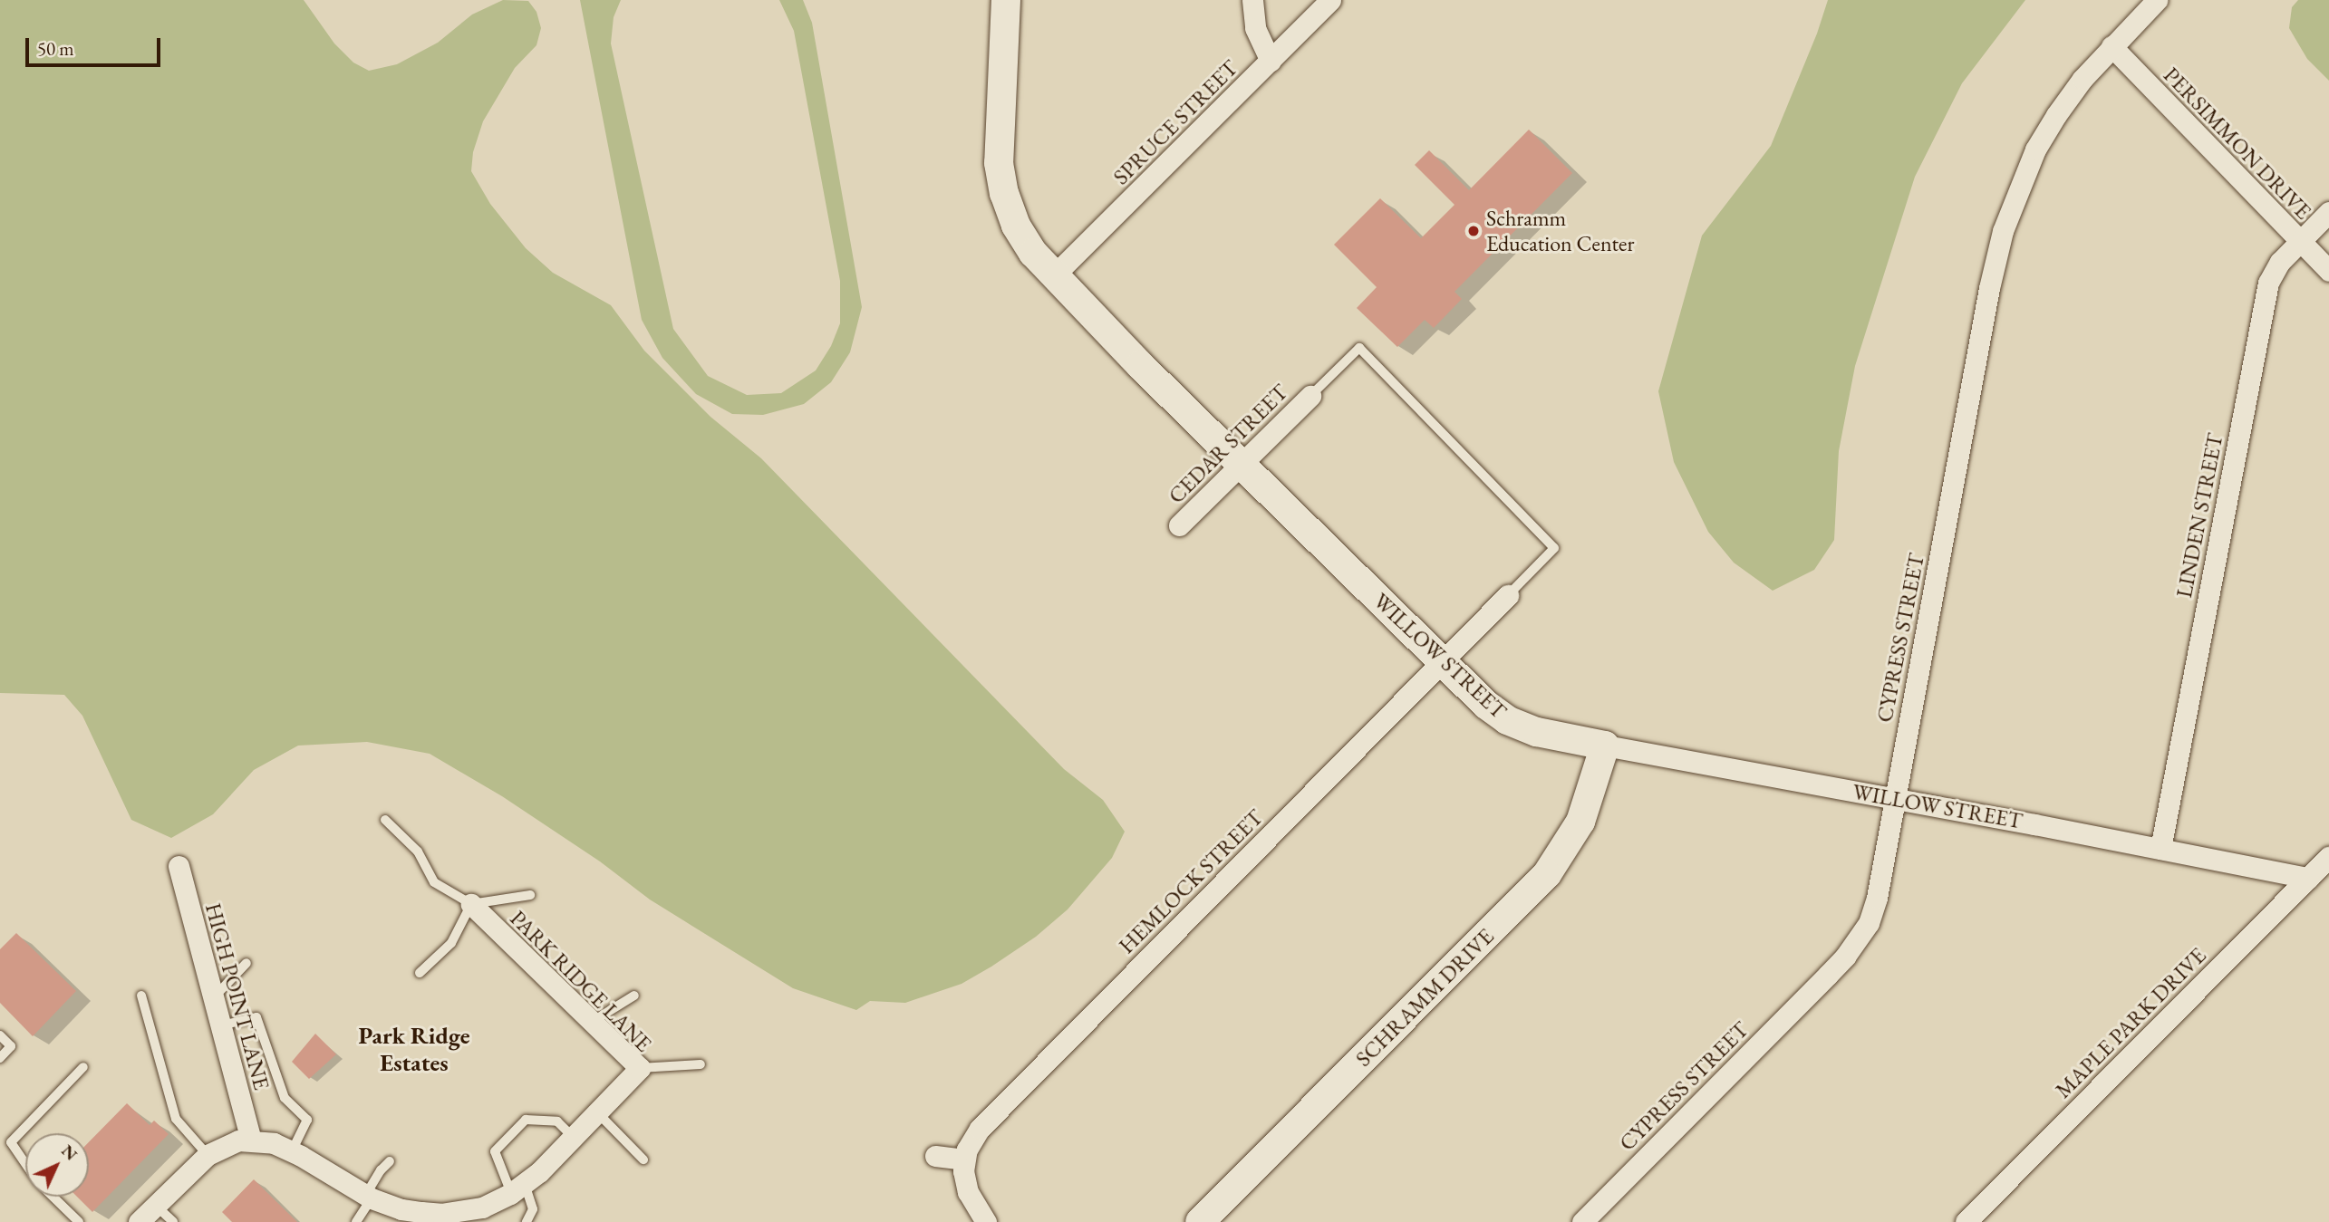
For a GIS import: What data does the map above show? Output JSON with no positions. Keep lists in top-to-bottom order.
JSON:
{
  "streets": {
    "street": [
      "SPRUCE STREET",
      "PERSIMMON DRIVE",
      "CEDAR STREET",
      "LINDEN STREET",
      "CYPRESS STREET",
      "WILLOW STREET",
      "HEMLOCK STREET",
      "PARK RIDGE LANE",
      "HIGH POINT LANE",
      "SCHRAMM DRIVE",
      "MAPLE PARK DRIVE"
    ]
  },
  "crossings": [
    ["SPRUCE STREET", "WILLOW STREET"],
    ["PERSIMMON DRIVE", "LINDEN STREET"],
    ["PERSIMMON DRIVE", "CYPRESS STREET"],
    ["CEDAR STREET", "WILLOW STREET"],
    ["LINDEN STREET", "WILLOW STREET"],
    ["CYPRESS STREET", "WILLOW STREET"],
    ["WILLOW STREET", "HEMLOCK STREET"],
    ["WILLOW STREET", "SCHRAMM DRIVE"],
    ["WILLOW STREET", "MAPLE PARK DRIVE"],
    ["PARK RIDGE LANE", "HIGH POINT LANE"]
  ],
  "districts": ["Park Ridge Estates"],
  "places": ["Schramm Education Center"],
  "scale_bar": "50 m",
  "north": "top right"
}
